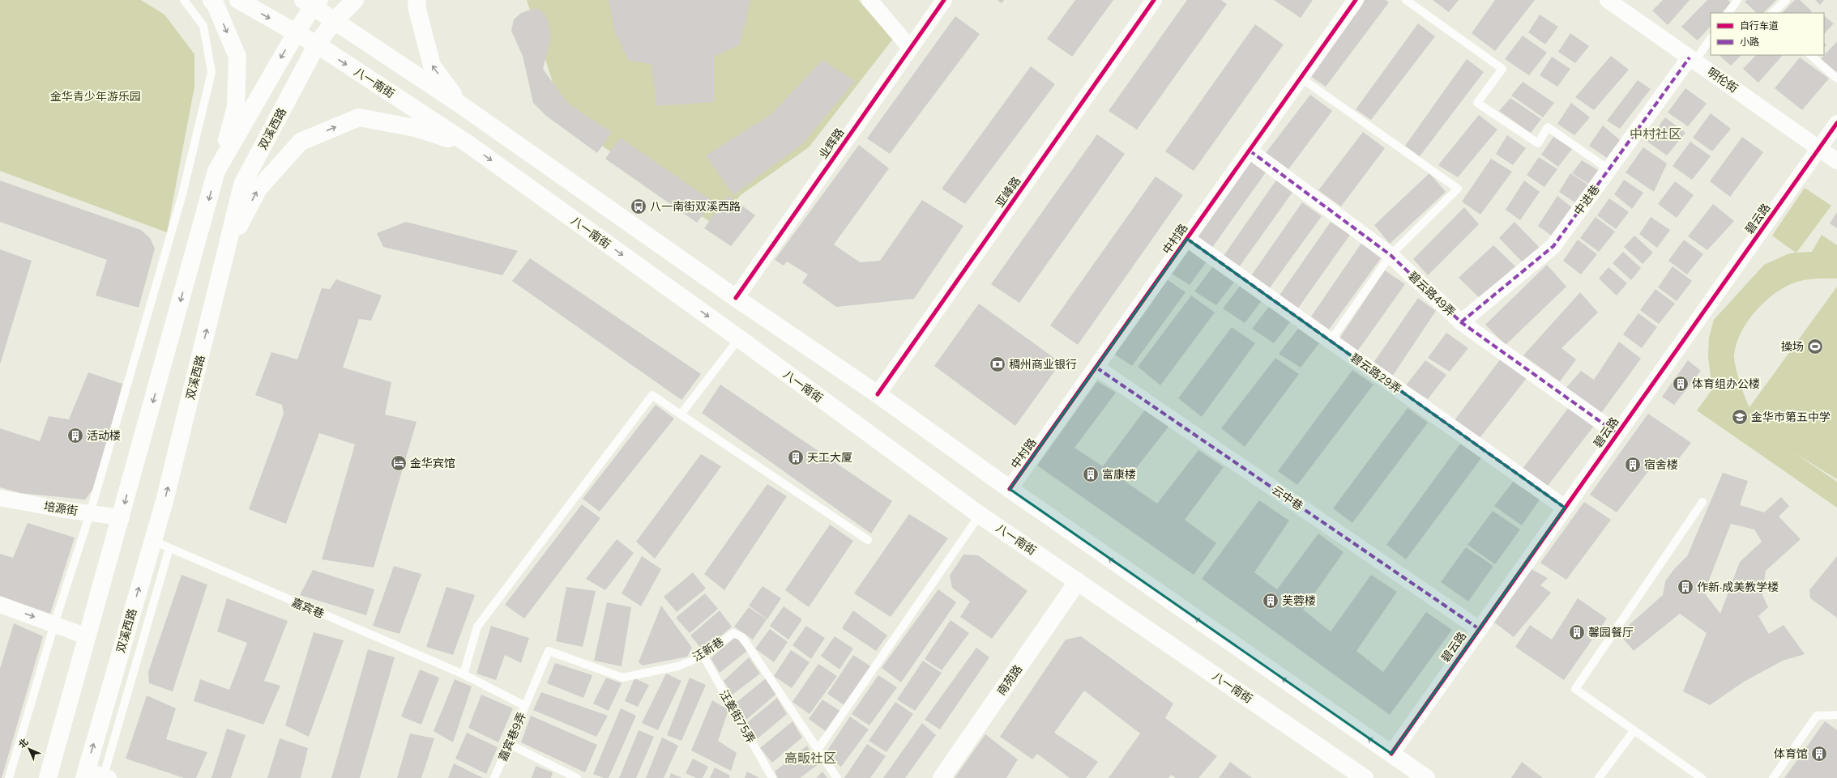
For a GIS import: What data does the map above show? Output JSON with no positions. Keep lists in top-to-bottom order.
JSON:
{
  "streets": {
    "main road": ["八一南街", "双溪西路", "南苑路"],
    "street": [
      "明伦街",
      "业辉路",
      "亚峰路",
      "中进巷",
      "碧云路",
      "中村路",
      "碧云路49弄",
      "碧云路29弄",
      "云中巷",
      "培源街"
    ],
    "lane": [
      "嘉宾巷",
      "汪新巷",
      "汪姜街75弄",
      "嘉宾巷9弄"
    ]
  },
  "crossings": [
    ["明伦街", "中进巷"],
    ["明伦街", "碧云路"],
    ["八一南街", "双溪西路"],
    ["八一南街", "南苑路"],
    ["双溪西路", "嘉宾巷"],
    ["中进巷", "碧云路49弄"],
    ["碧云路", "碧云路49弄"],
    ["碧云路", "碧云路29弄"],
    ["碧云路", "云中巷"],
    ["中村路", "碧云路49弄"],
    ["中村路", "碧云路29弄"],
    ["中村路", "云中巷"],
    ["嘉宾巷", "嘉宾巷9弄"],
    ["汪新巷", "汪姜街75弄"],
    ["汪新巷", "嘉宾巷9弄"]
  ],
  "districts": ["中村社区", "高畈社区"],
  "parks": ["金华青少年游乐园"],
  "places": {
    "bus stop": ["八一南街双溪西路"],
    "sports": ["操场"],
    "bank": ["稠州商业银行"],
    "building": [
      "体育组办公楼",
      "活动楼",
      "天工大厦",
      "宿舍楼",
      "富康楼",
      "作新·成美教学楼",
      "芙蓉楼",
      "馨园餐厅",
      "体育馆"
    ],
    "school or university": ["金华市第五中学"],
    "hotel": ["金华宾馆"]
  },
  "legend": ["自行车道", "小路"],
  "north": "top left"
}
